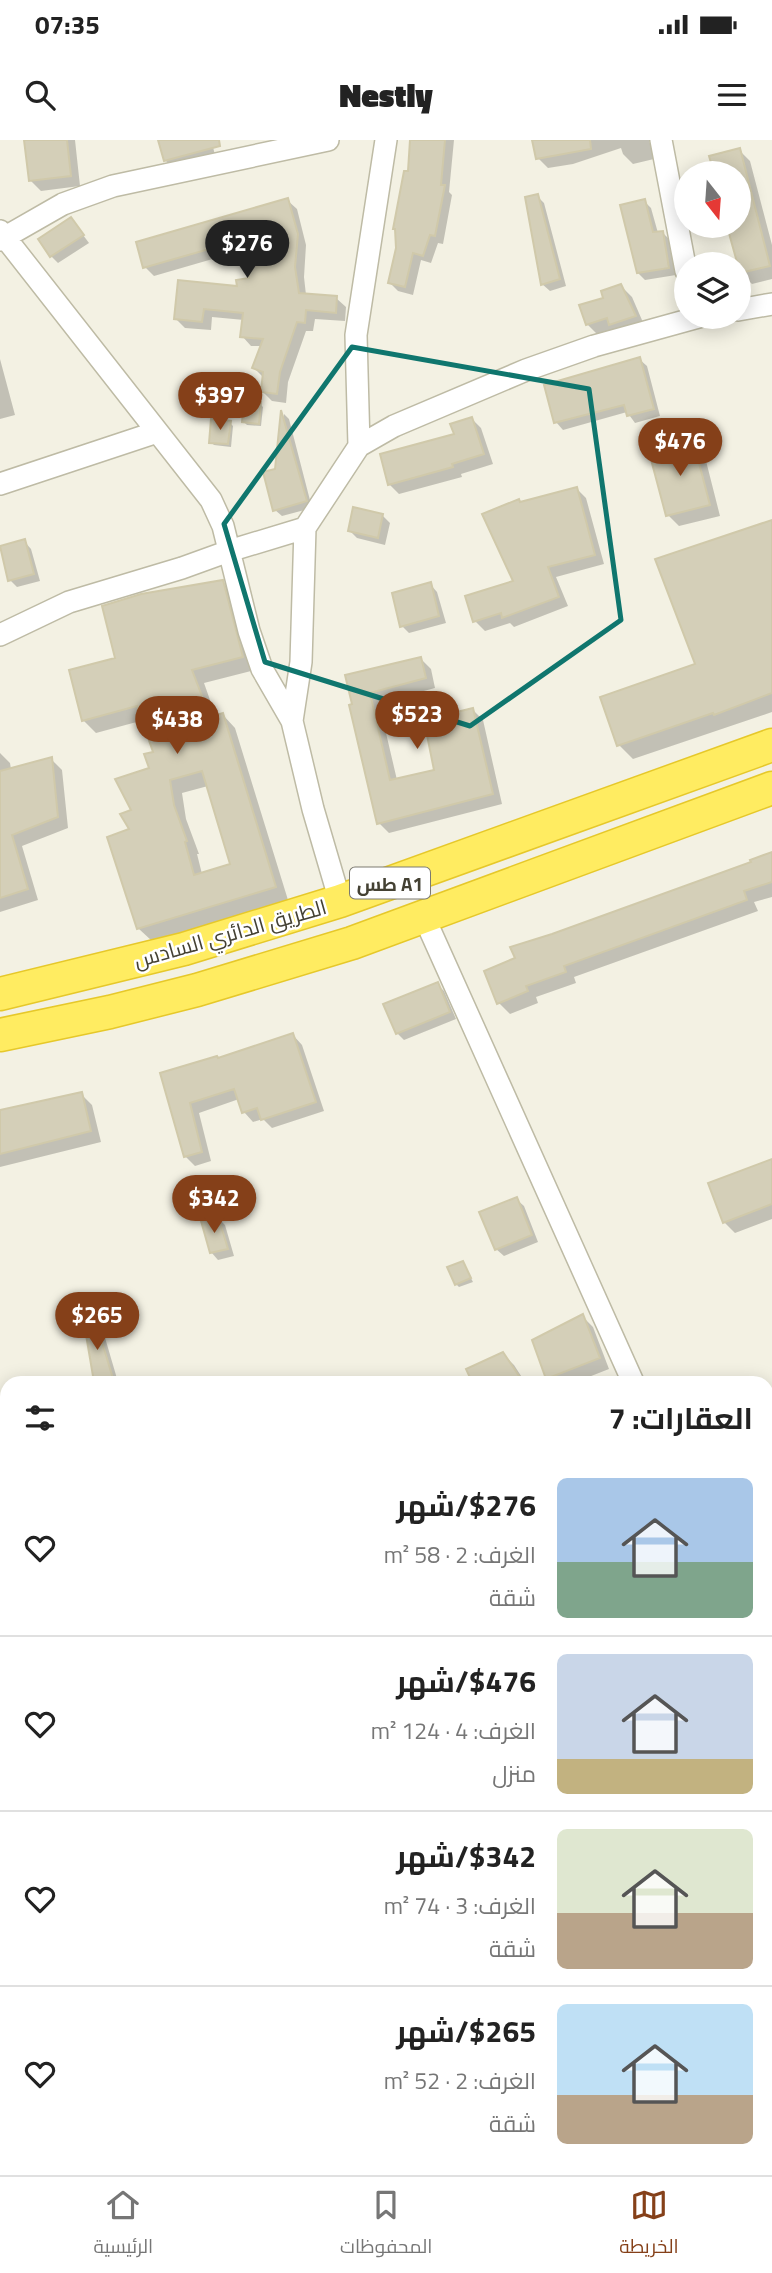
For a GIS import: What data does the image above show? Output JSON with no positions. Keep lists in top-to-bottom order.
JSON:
{
  "streets": {
    "highway": ["طس A1", "الطريق الدائري السادس"]
  },
  "north": "bottom",
  "page": {
    "status": "07:35",
    "header": "Nestly",
    "price": [
      "$276",
      "$397",
      "$476",
      "$523",
      "$438",
      "$342",
      "$265"
    ],
    "heading": "العقارات: 7",
    "list": [
      {
        "name": "$276/شهر",
        "note": "الغرف: 2 · 58 m² · شقة"
      },
      {
        "name": "$476/شهر",
        "note": "الغرف: 4 · 124 m² · منزل"
      },
      {
        "name": "$342/شهر",
        "note": "الغرف: 3 · 74 m² · شقة"
      },
      {
        "name": "$265/شهر",
        "note": "الغرف: 2 · 52 m² · شقة"
      }
    ],
    "tabs": ["الخريطة", "المحفوظات", "الرئيسية"]
  }
}
